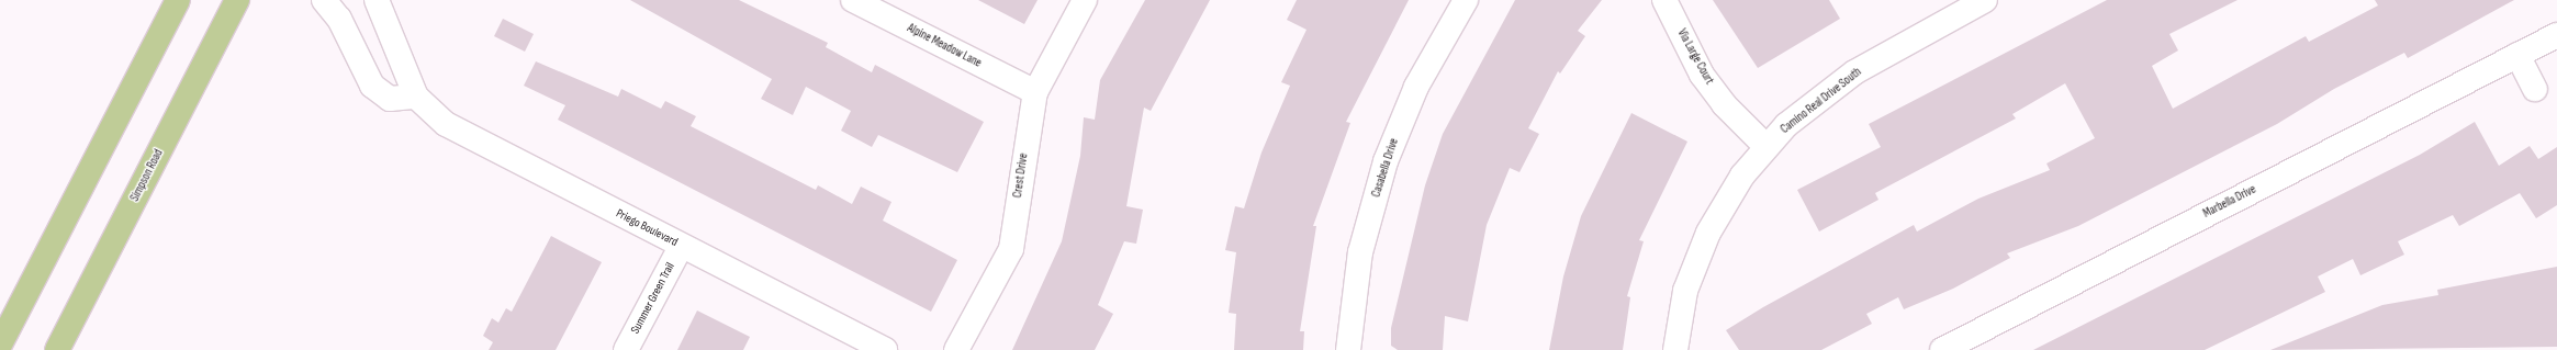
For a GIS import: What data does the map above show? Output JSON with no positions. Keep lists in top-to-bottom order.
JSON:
{
  "streets": {
    "main road": ["Simpson Road"],
    "street": [
      "Alpine Meadow Lane",
      "Via Large Court",
      "Camino Real Drive South",
      "Casabella Drive",
      "Crest Drive",
      "Marbella Drive",
      "Priego Boulevard",
      "Summer Green Trail"
    ]
  },
  "crossings": [
    ["Alpine Meadow Lane", "Crest Drive"],
    ["Via Large Court", "Camino Real Drive South"],
    ["Priego Boulevard", "Summer Green Trail"]
  ]
}
